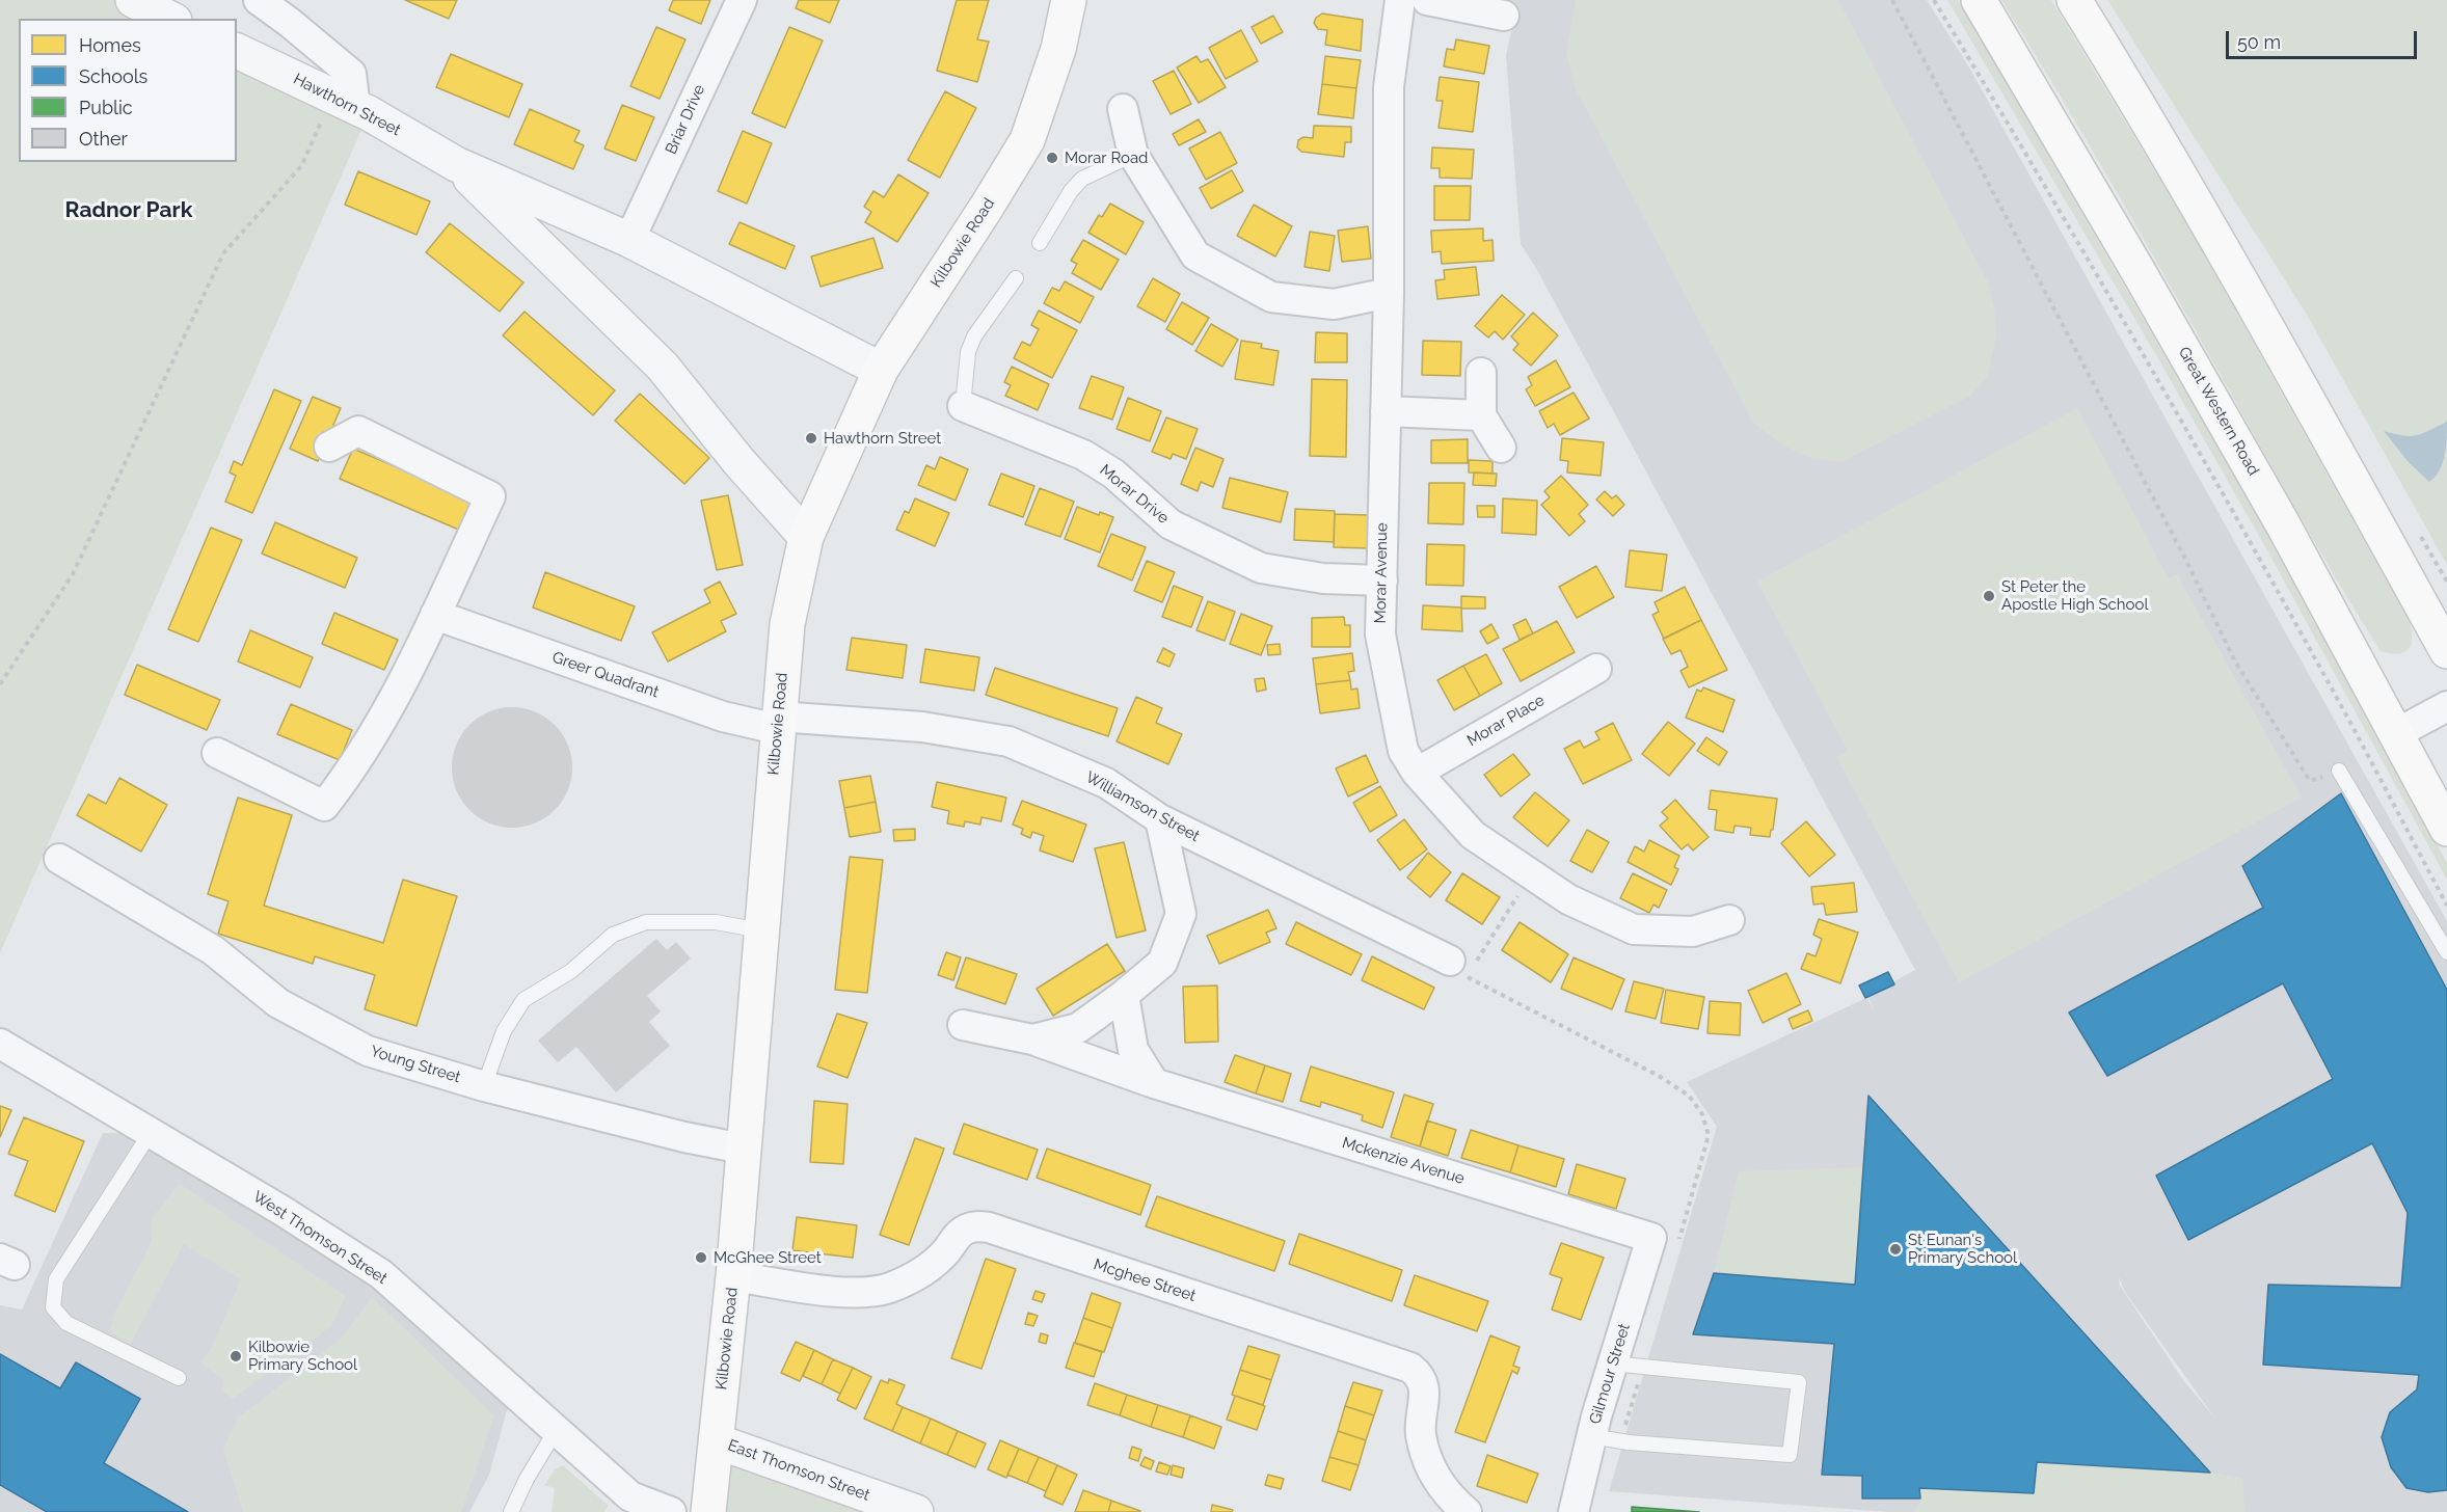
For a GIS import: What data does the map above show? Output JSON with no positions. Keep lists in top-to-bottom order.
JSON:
{
  "streets": {
    "main road": ["Kilbowie Road", "Great Western Road"],
    "street": [
      "Hawthorn Street",
      "Briar Drive",
      "Morar Drive",
      "Morar Avenue",
      "Greer Quadrant",
      "Morar Place",
      "Williamson Street",
      "Young Street",
      "Mckenzie Avenue",
      "West Thomson Street",
      "Mcghee Street",
      "Gilmour Street",
      "East Thomson Street"
    ]
  },
  "crossings": [
    ["Hawthorn Street", "Briar Drive"],
    ["Hawthorn Street", "Kilbowie Road"],
    ["Kilbowie Road", "Greer Quadrant"],
    ["Kilbowie Road", "Williamson Street"],
    ["Kilbowie Road", "Young Street"],
    ["Kilbowie Road", "Mcghee Street"],
    ["Kilbowie Road", "East Thomson Street"],
    ["Morar Drive", "Morar Avenue"],
    ["Morar Avenue", "Morar Place"],
    ["Greer Quadrant", "Williamson Street"],
    ["Williamson Street", "Mckenzie Avenue"],
    ["Mckenzie Avenue", "Gilmour Street"]
  ],
  "districts": ["Radnor Park"],
  "places": [
    "Morar Road",
    "Hawthorn Street",
    "St Peter the Apostle High School",
    "St Eunan's Primary School",
    "McGhee Street",
    "Kilbowie Primary School"
  ],
  "legend": [
    "Homes",
    "Schools",
    "Public",
    "Other"
  ],
  "scale_bar": "50 m"
}
